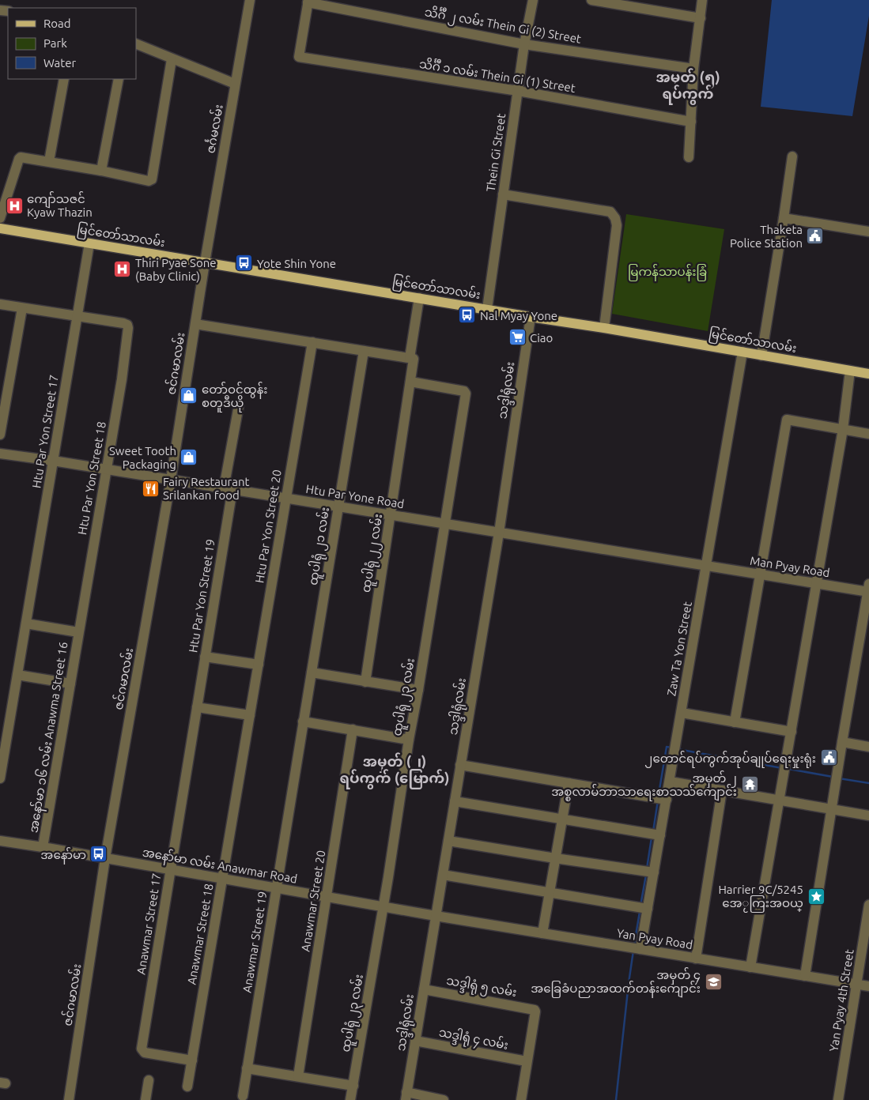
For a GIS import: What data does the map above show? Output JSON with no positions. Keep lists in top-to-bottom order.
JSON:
{
  "streets": {
    "main road": ["မြင်တော်သာလမ်း"],
    "street": [
      "သိင်္ဂီ ၂ လမ်း Thein Gi (2) Street",
      "သိင်္ဂီ ၁ လမ်း Thein Gi (1) Street",
      "ဇင်္ဂမလမ်း",
      "Thein Gi Street",
      "ဇင်ဂမာလမ်း",
      "သဒ္ဒါရုံလမ်း",
      "Htu Par Yon Street 17",
      "Htu Par Yon Street 18",
      "Htu Par Yone Road",
      "Htu Par Yon Street 20",
      "ထူပါရုံ ၂၁ လမ်း",
      "ထူပါရုံ ၂၂ လမ်း",
      "Man Pyay Road",
      "Htu Par Yon Street 19",
      "Zaw Ta Yon Street",
      "ထူပါရုံ ၂၃ လမ်း",
      "အနော်မာ ၁၆ လမ်း Anawma Street 16",
      "အနော်မာ လမ်း Anawmar Road",
      "Anawmar Street 20",
      "Anawmar Street 17",
      "Anawmar Street 18",
      "Yan Pyay Road",
      "Anawmar Street 19",
      "သဒ္ဒါရုံ ၅ လမ်း",
      "Yan Pyay 4th Street",
      "သဒ္ဒါရုံ ၄ လမ်း"
    ]
  },
  "crossings": [
    ["သိင်္ဂီ ၂ လမ်း Thein Gi (2) Street", "သိင်္ဂီ ၁ လမ်း Thein Gi (1) Street"],
    ["သိင်္ဂီ ၂ လမ်း Thein Gi (2) Street", "Thein Gi Street"],
    ["သိင်္ဂီ ၁ လမ်း Thein Gi (1) Street", "Thein Gi Street"],
    ["ဇင်္ဂမလမ်း", "မြင်တော်သာလမ်း"],
    ["ဇင်္ဂမလမ်း", "ဇင်ဂမာလမ်း"],
    ["Thein Gi Street", "မြင်တော်သာလမ်း"],
    ["မြင်တော်သာလမ်း", "ဇင်ဂမာလမ်း"],
    ["မြင်တော်သာလမ်း", "သဒ္ဒါရုံလမ်း"],
    ["မြင်တော်သာလမ်း", "Htu Par Yon Street 17"],
    ["မြင်တော်သာလမ်း", "ထူပါရုံ ၂၂ လမ်း"],
    ["မြင်တော်သာလမ်း", "Zaw Ta Yon Street"],
    ["ဇင်ဂမာလမ်း", "Htu Par Yone Road"],
    ["ဇင်ဂမာလမ်း", "အနော်မာ လမ်း Anawmar Road"],
    ["သဒ္ဒါရုံလမ်း", "Htu Par Yone Road"],
    ["သဒ္ဒါရုံလမ်း", "အနော်မာ လမ်း Anawmar Road"],
    ["သဒ္ဒါရုံလမ်း", "Yan Pyay Road"],
    ["သဒ္ဒါရုံလမ်း", "သဒ္ဒါရုံ ၅ လမ်း"],
    ["သဒ္ဒါရုံလမ်း", "သဒ္ဒါရုံ ၄ လမ်း"],
    ["Htu Par Yon Street 17", "Htu Par Yon Street 18"],
    ["Htu Par Yon Street 17", "Htu Par Yone Road"],
    ["Htu Par Yon Street 18", "Htu Par Yone Road"],
    ["Htu Par Yon Street 18", "အနော်မာ ၁၆ လမ်း Anawma Street 16"],
    ["Htu Par Yone Road", "Htu Par Yon Street 20"],
    ["Htu Par Yone Road", "ထူပါရုံ ၂၁ လမ်း"],
    ["Htu Par Yone Road", "ထူပါရုံ ၂၂ လမ်း"],
    ["Htu Par Yone Road", "Man Pyay Road"],
    ["Htu Par Yone Road", "Htu Par Yon Street 19"],
    ["Htu Par Yone Road", "Zaw Ta Yon Street"],
    ["Htu Par Yone Road", "ထူပါရုံ ၂၃ လမ်း"],
    ["Htu Par Yon Street 20", "Anawmar Street 18"],
    ["ထူပါရုံ ၂၁ လမ်း", "Anawmar Street 19"],
    ["ထူပါရုံ ၂၂ လမ်း", "ထူပါရုံ ၂၃ လမ်း"],
    ["Man Pyay Road", "Zaw Ta Yon Street"],
    ["Htu Par Yon Street 19", "Anawmar Street 17"],
    ["Zaw Ta Yon Street", "Yan Pyay Road"],
    ["ထူပါရုံ ၂၃ လမ်း", "အနော်မာ လမ်း Anawmar Road"],
    ["အနော်မာ ၁၆ လမ်း Anawma Street 16", "အနော်မာ လမ်း Anawmar Road"],
    ["အနော်မာ လမ်း Anawmar Road", "Anawmar Street 20"],
    ["အနော်မာ လမ်း Anawmar Road", "Anawmar Street 17"],
    ["အနော်မာ လမ်း Anawmar Road", "Anawmar Street 18"],
    ["အနော်မာ လမ်း Anawmar Road", "Yan Pyay Road"],
    ["အနော်မာ လမ်း Anawmar Road", "Anawmar Street 19"],
    ["Anawmar Street 17", "Anawmar Street 18"],
    ["Yan Pyay Road", "Yan Pyay 4th Street"],
    ["သဒ္ဒါရုံ ၅ လမ်း", "သဒ္ဒါရုံ ၄ လမ်း"]
  ],
  "districts": ["အမှတ် (၅) ရပ်ကွက်", "အမှတ် (၂) ရပ်ကွက် (မြောက်)"],
  "parks": ["မြကန်သာပန်းခြံ"],
  "places": {
    "hospital": ["ကျော်သဇင် Kyaw Thazin", "Thiri Pyae Sone (Baby Clinic)"],
    "public building": ["Thaketa Police Station", "၂တောင်ရပ်ကွက်အုပ်ချုပ်ရေးမှုးရုံး"],
    "bus stop": ["Yote Shin Yone", "Nal Myay Yone", "အနော်မာ"],
    "supermarket": ["Ciao"],
    "shop": ["တော်ဝင်ထွန်း စတူဒီယို", "Sweet Tooth Packaging"],
    "restaurant": ["Fairy Restaurant Srilankan food"],
    "temple": ["အမှတ် ၂ အစ္စလာမ်ဘာသာရေးစာသသ်ကျောင်း"],
    "place": ["Harrier 9C/5245 အေႂကြးအဝယ္"],
    "school or university": ["အမှတ် ၄ အခြေခံပညာအထက်တန်းကျောင်း"]
  },
  "legend": ["Road", "Park", "Water"]
}
